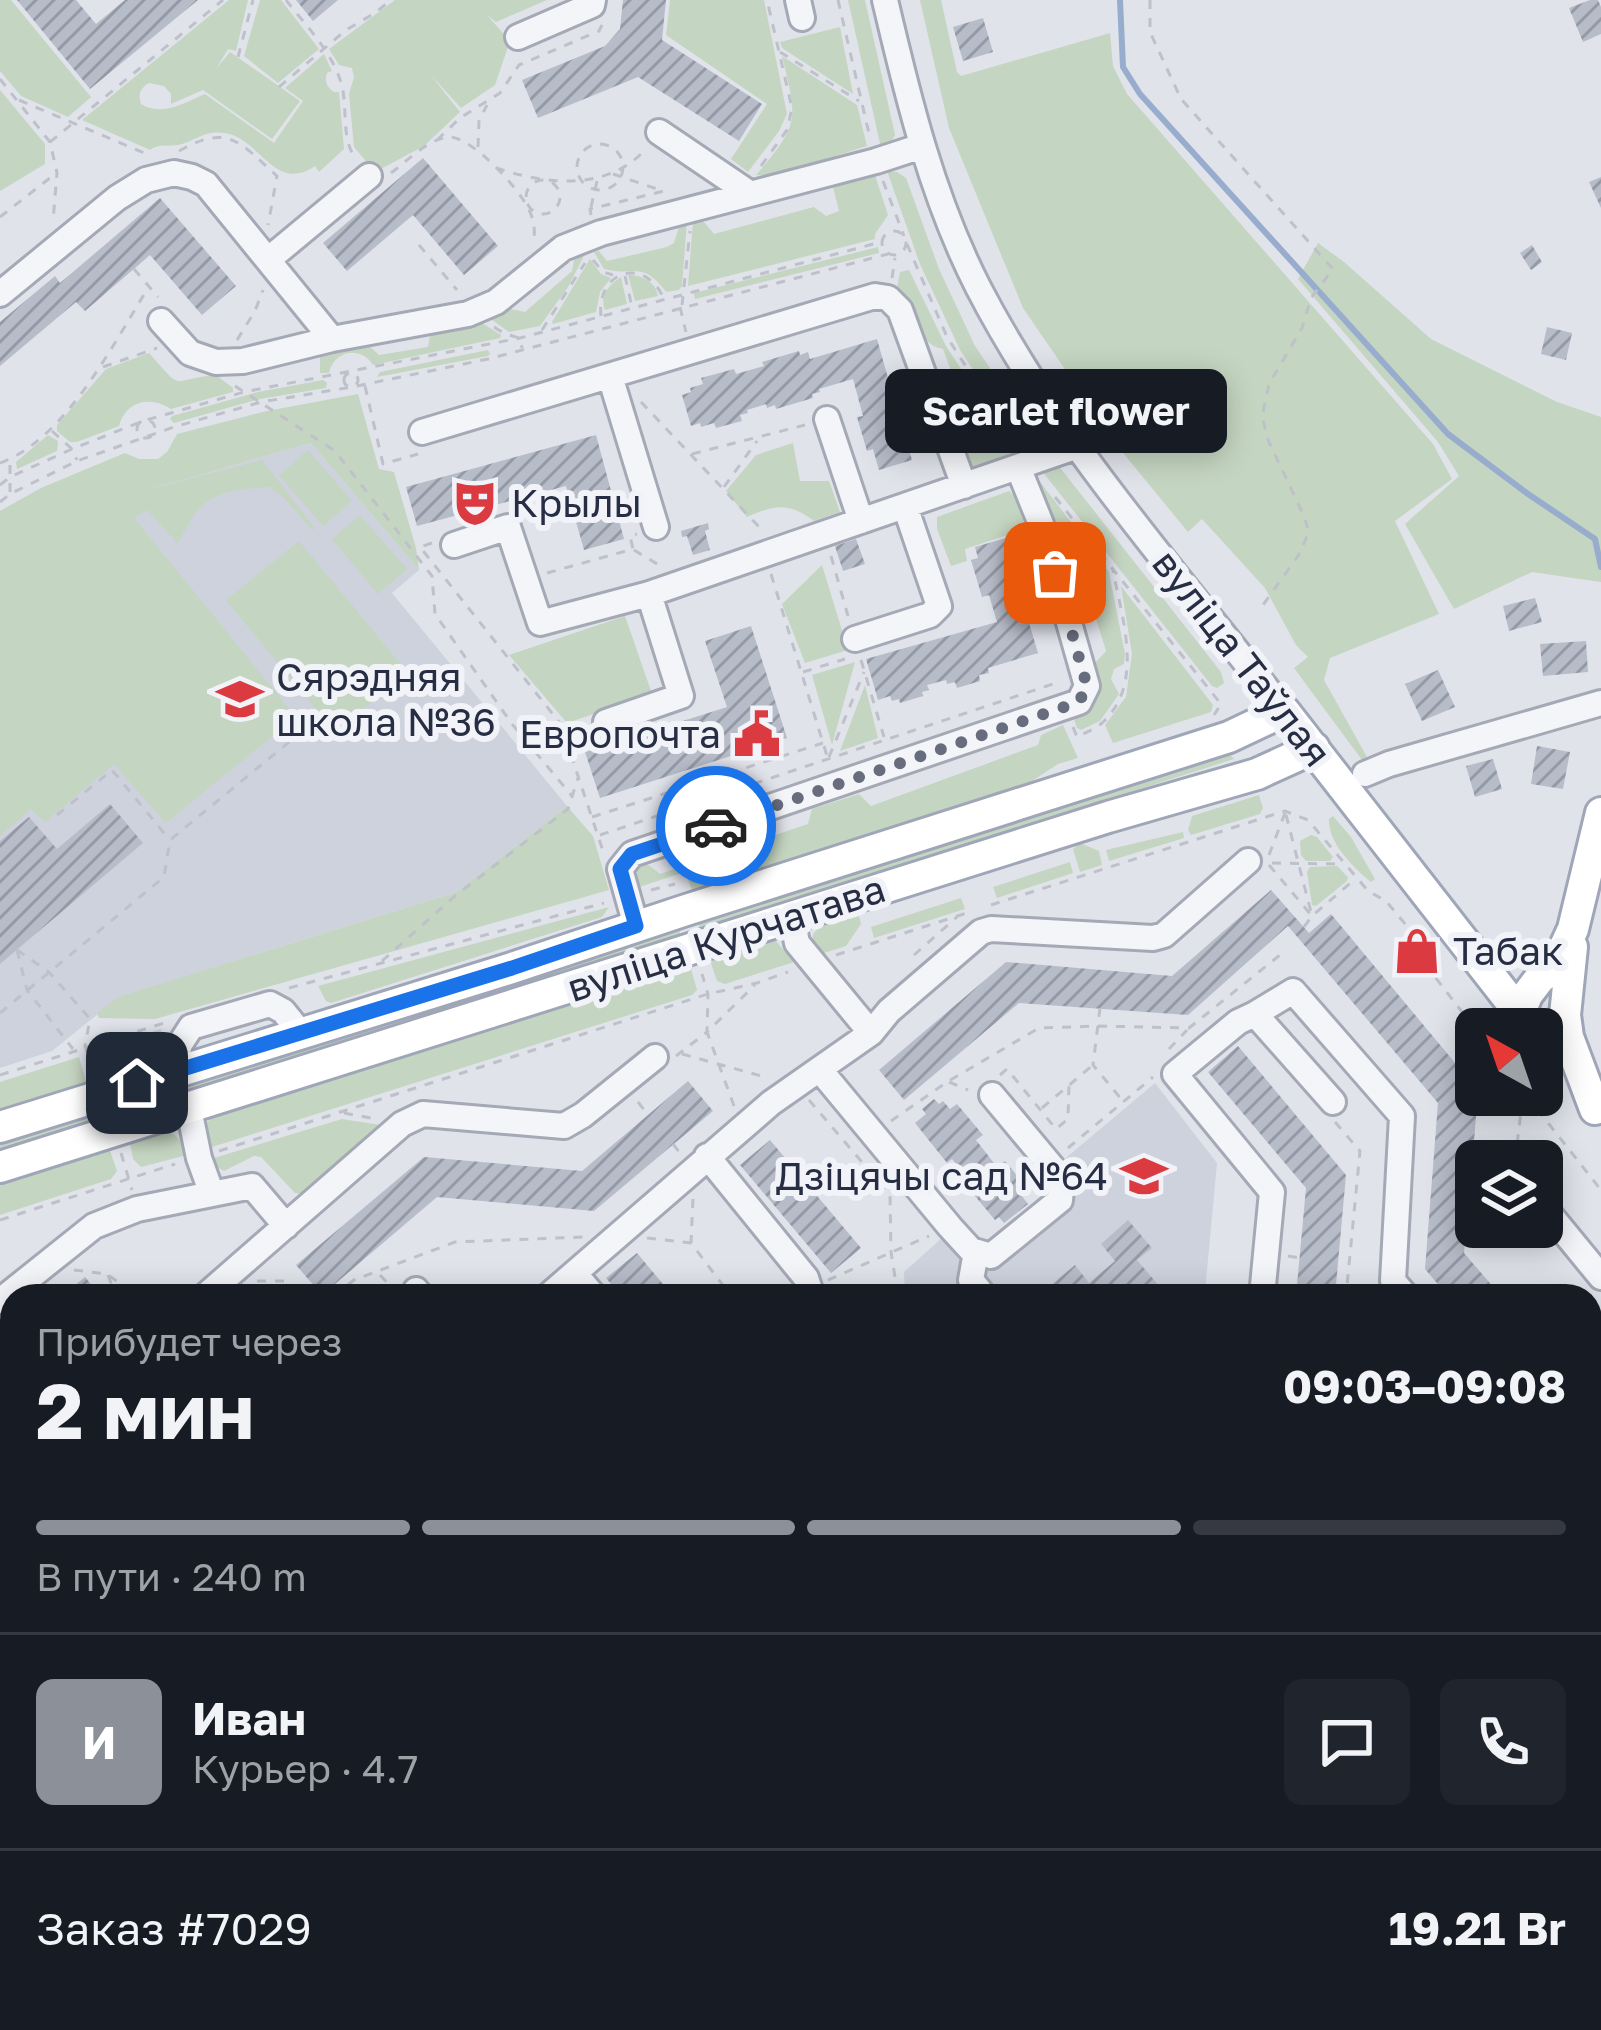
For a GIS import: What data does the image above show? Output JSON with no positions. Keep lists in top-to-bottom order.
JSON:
{
  "streets": {
    "main road": ["вуліца Таўлая", "вуліца Курчатава"]
  },
  "crossings": [
    ["вуліца Таўлая", "вуліца Курчатава"]
  ],
  "places": {
    "theatre": ["Крылы"],
    "other": ["Scarlet flower"],
    "school or university": ["Сярэдняя школа №36", "Дзіцячы сад №64"],
    "public building": ["Европочта"],
    "shop": ["Табак"]
  },
  "north": "top left",
  "page": {
    "bubble": "Scarlet flower",
    "heading": ["2 мин", "Прибудет через", "09:03–09:08"],
    "panel": [
      "Иван",
      "Курьер · 4.7",
      "Заказ #7029",
      "19.21 Br"
    ],
    "bar": "В пути · 240 m",
    "round": "И"
  }
}
